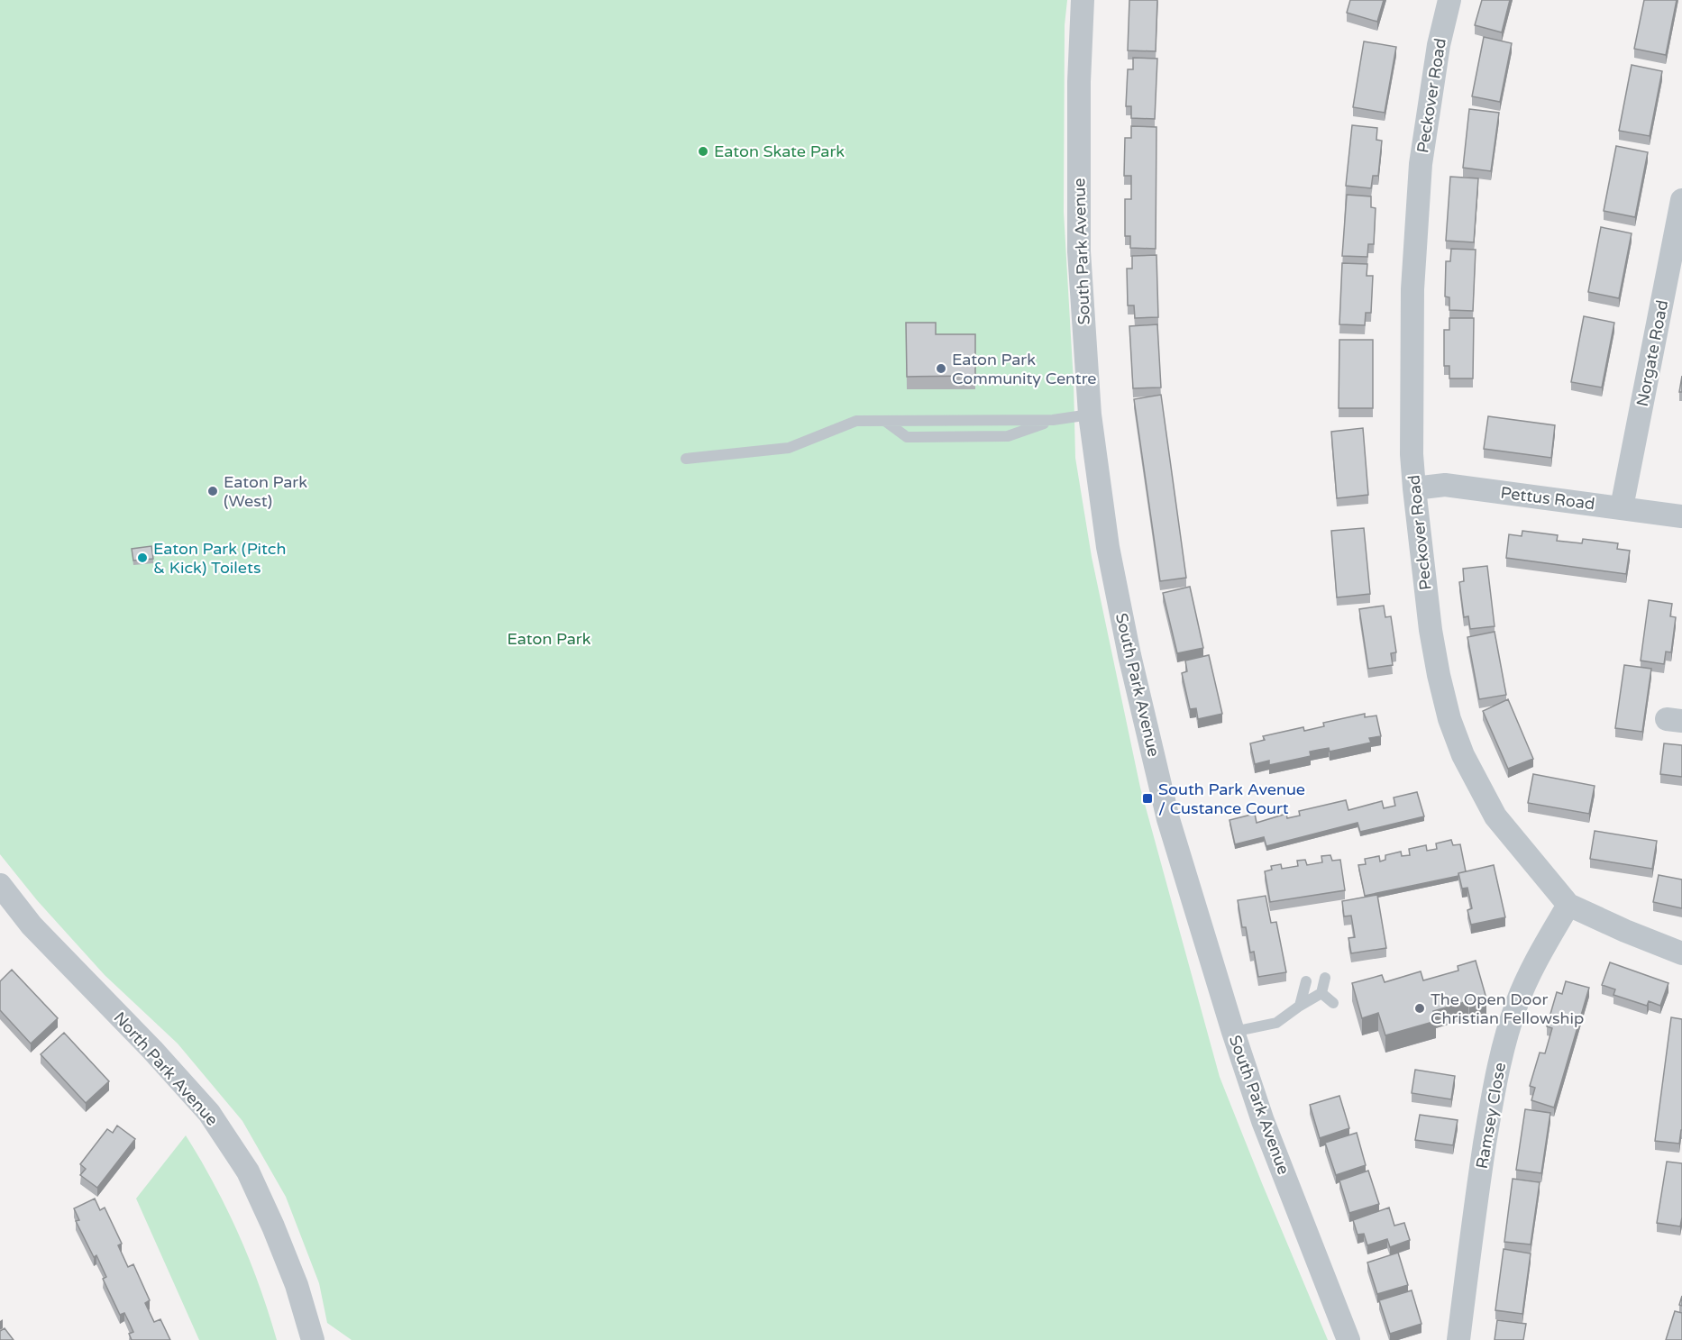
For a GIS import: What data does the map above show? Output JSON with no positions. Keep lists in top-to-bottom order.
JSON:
{
  "streets": {
    "street": [
      "Peckover Road",
      "South Park Avenue",
      "Norgate Road",
      "Pettus Road",
      "North Park Avenue",
      "Ramsey Close"
    ]
  },
  "crossings": [
    ["Peckover Road", "Pettus Road"],
    ["Peckover Road", "Ramsey Close"],
    ["Norgate Road", "Pettus Road"]
  ],
  "parks": ["Eaton Park"],
  "places": {
    "other": [
      "Eaton Skate Park",
      "Eaton Park Community Centre",
      "Eaton Park (West)",
      "Eaton Park (Pitch & Kick) Toilets",
      "The Open Door Christian Fellowship"
    ],
    "transit": ["South Park Avenue / Custance Court"]
  }
}
